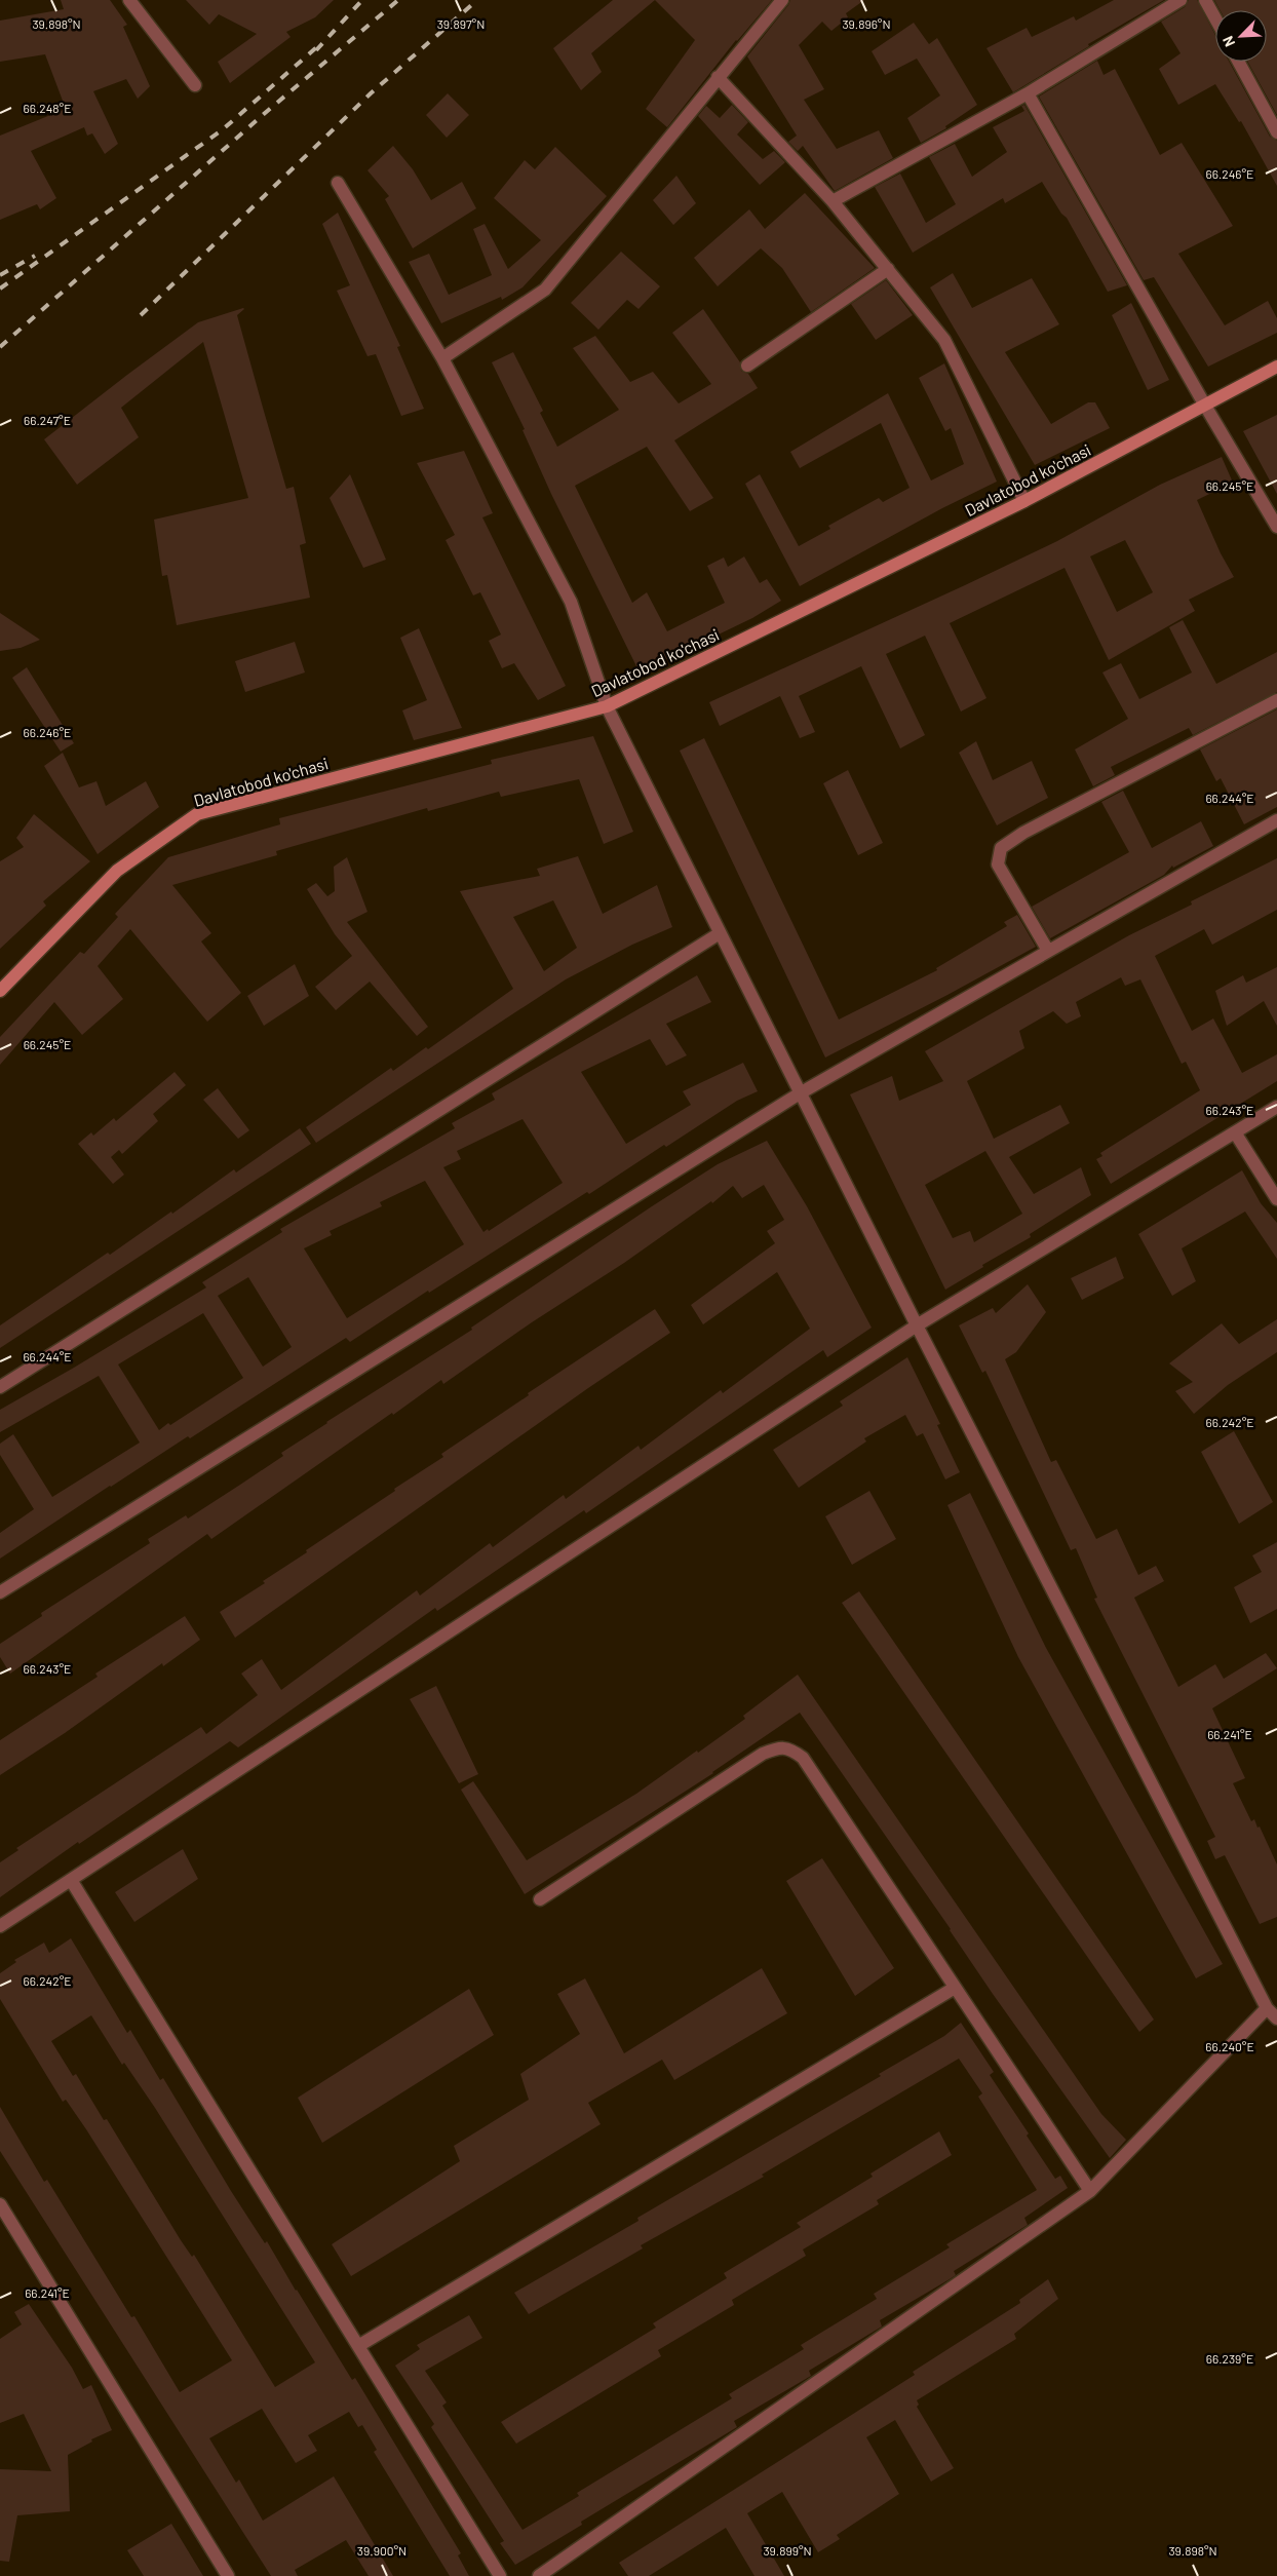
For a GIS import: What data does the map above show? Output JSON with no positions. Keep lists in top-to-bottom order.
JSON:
{
  "streets": {
    "street": ["Davlatobod ko'chasi"]
  },
  "north": "bottom left",
  "coordinates": [
    "39.897°N",
    "39.896°N",
    "39.898°N",
    "66.248°E",
    "66.246°E",
    "66.247°E",
    "66.245°E",
    "66.244°E",
    "66.243°E",
    "66.242°E",
    "66.241°E",
    "66.240°E",
    "66.239°E",
    "39.900°N",
    "39.899°N"
  ]
}
